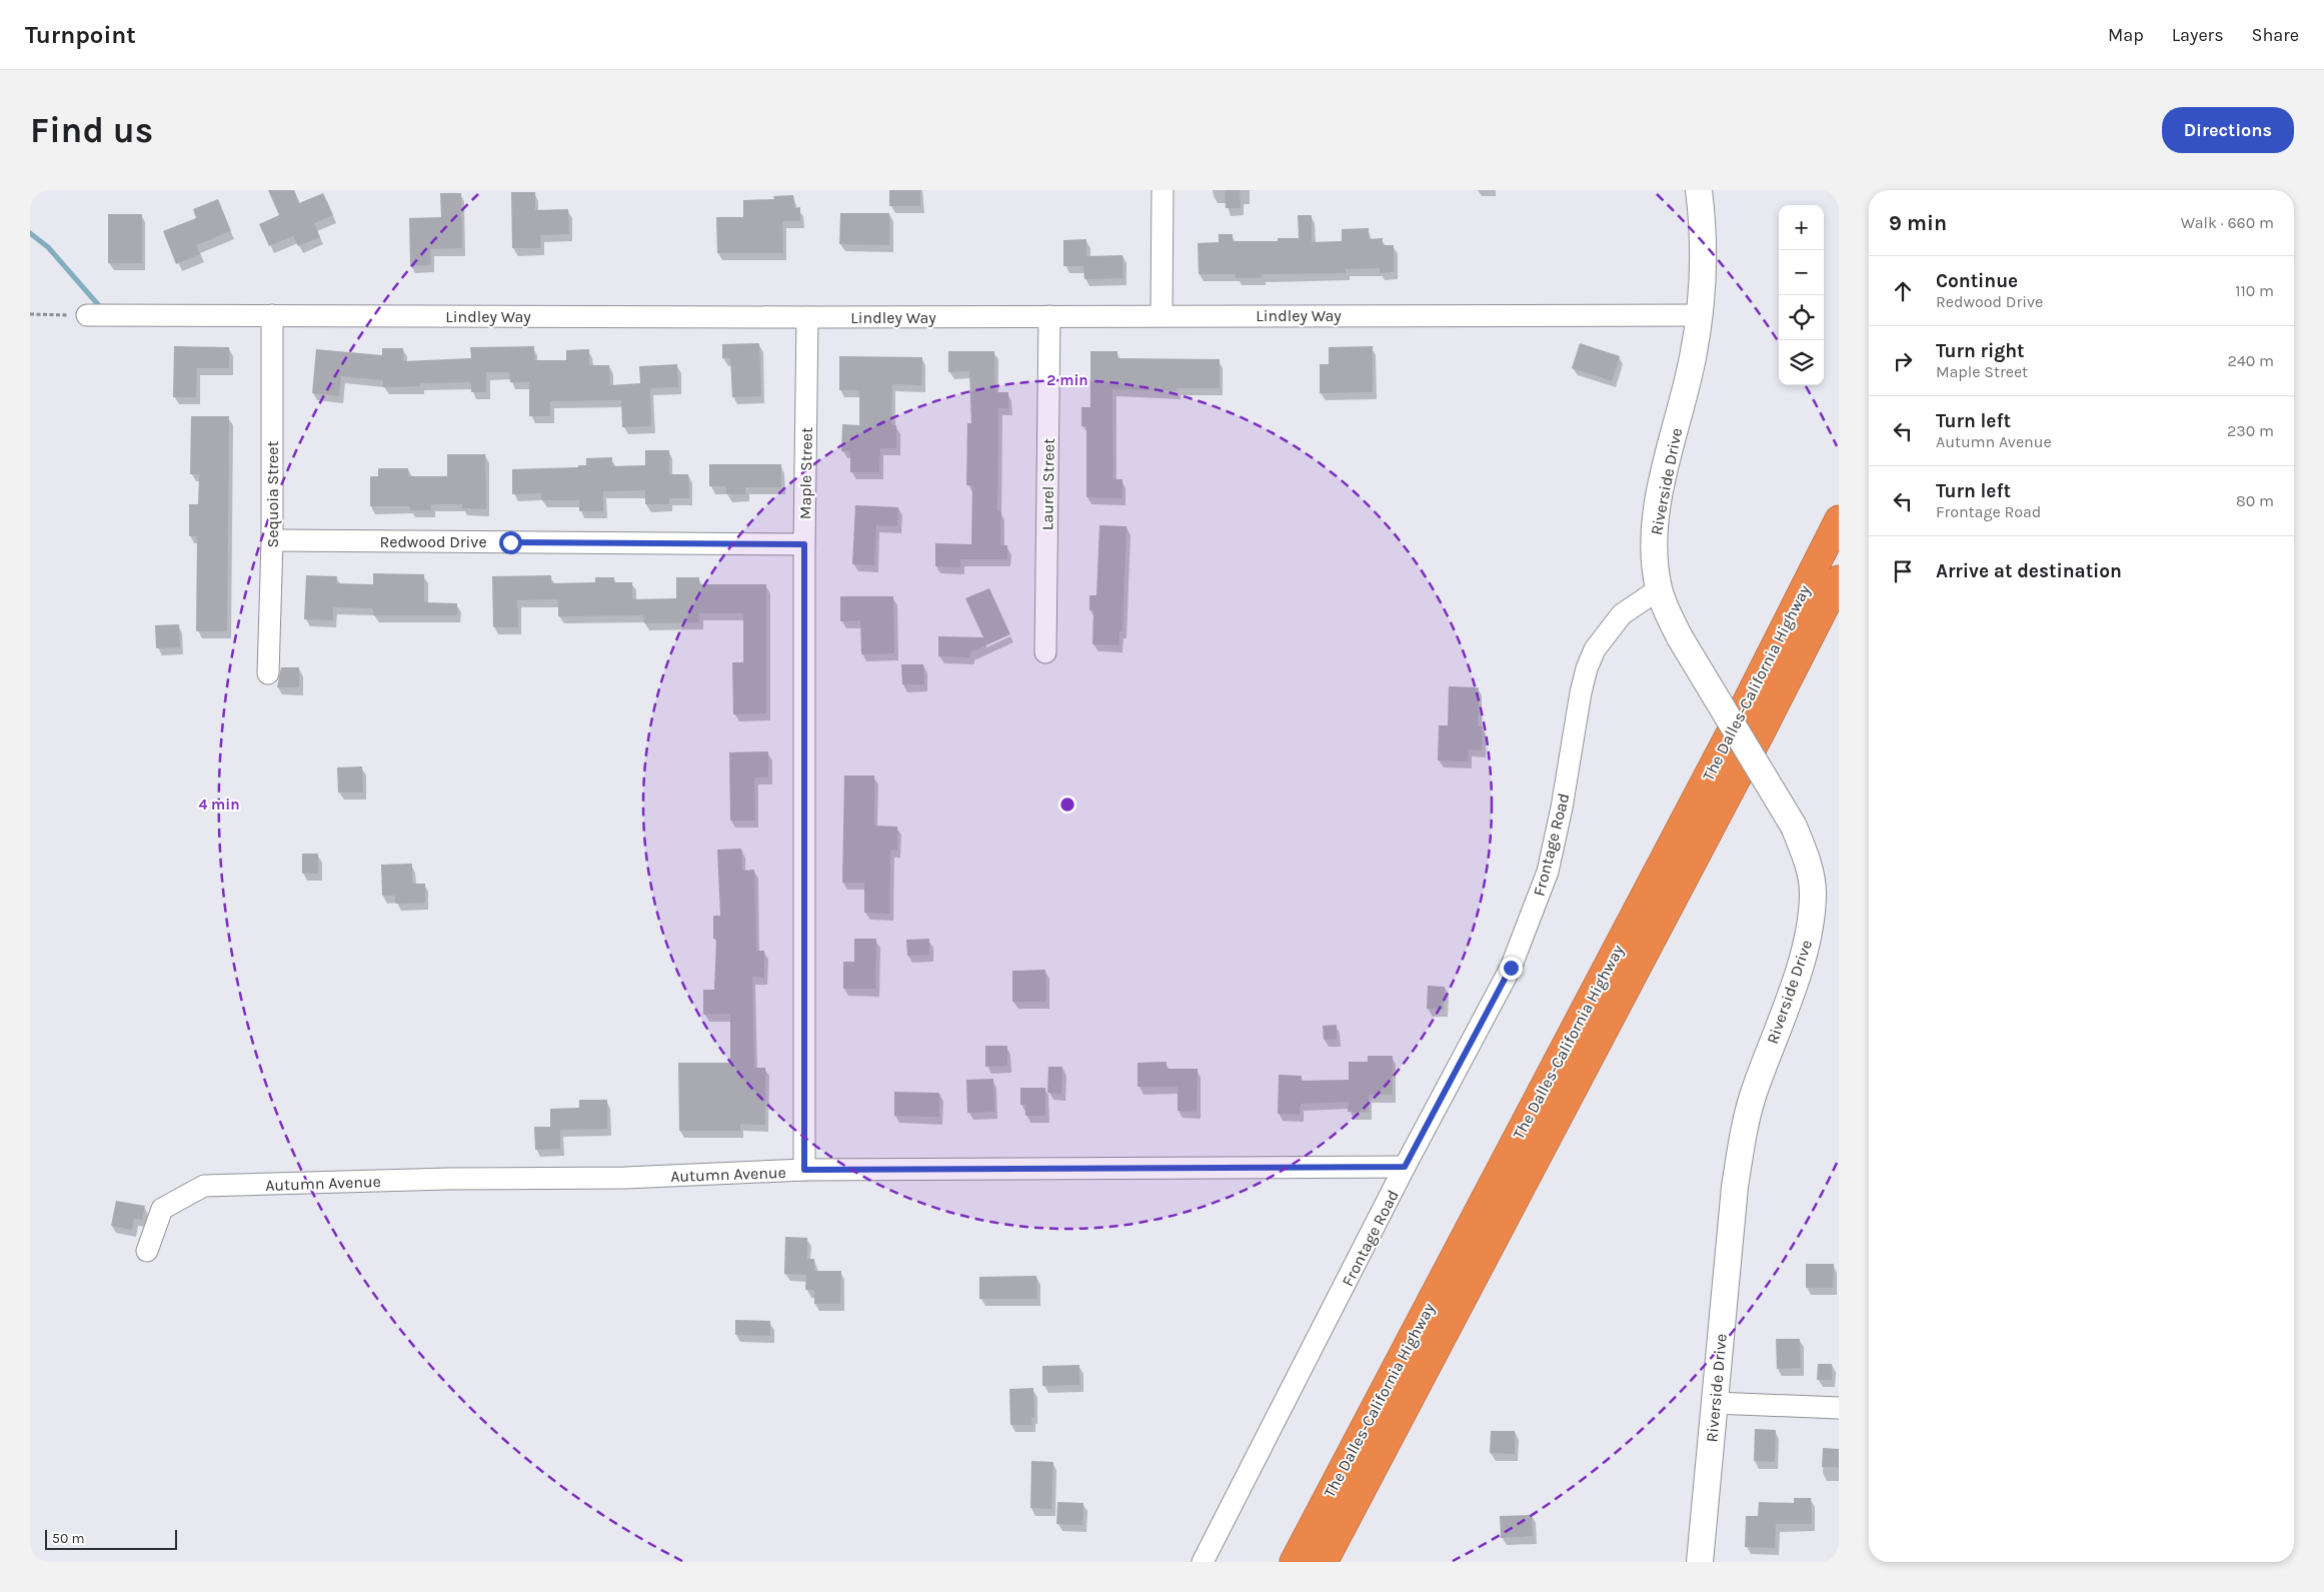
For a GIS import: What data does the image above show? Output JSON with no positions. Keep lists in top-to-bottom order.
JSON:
{
  "streets": {
    "highway": ["The Dalles-California Highway"],
    "street": [
      "Lindley Way",
      "Maple Street",
      "Riverside Drive",
      "Laurel Street",
      "Sequoia Street",
      "Redwood Drive",
      "Frontage Road",
      "Autumn Avenue"
    ]
  },
  "crossings": [
    ["Lindley Way", "Maple Street"],
    ["Lindley Way", "Riverside Drive"],
    ["Lindley Way", "Laurel Street"],
    ["Lindley Way", "Sequoia Street"],
    ["Maple Street", "Redwood Drive"],
    ["Maple Street", "Autumn Avenue"],
    ["Riverside Drive", "Frontage Road"],
    ["Sequoia Street", "Redwood Drive"],
    ["Frontage Road", "Autumn Avenue"]
  ],
  "scale_bar": "50 m",
  "page": {
    "header": "Turnpoint",
    "nav": ["Map", "Layers", "Share"],
    "buttons": "Directions",
    "title": "Find us",
    "heading": ["9 min", "Walk · 660 m"],
    "map_buttons": ["+", "−"],
    "list": [
      ["Continue", "Redwood Drive", "110 m"],
      ["Turn right", "Maple Street", "240 m"],
      ["Turn left", "Autumn Avenue", "230 m"],
      ["Turn left", "Frontage Road", "80 m"],
      "Arrive at destination"
    ],
    "scale": "50 m"
  },
  "rings": ["2 min", "4 min"]
}
